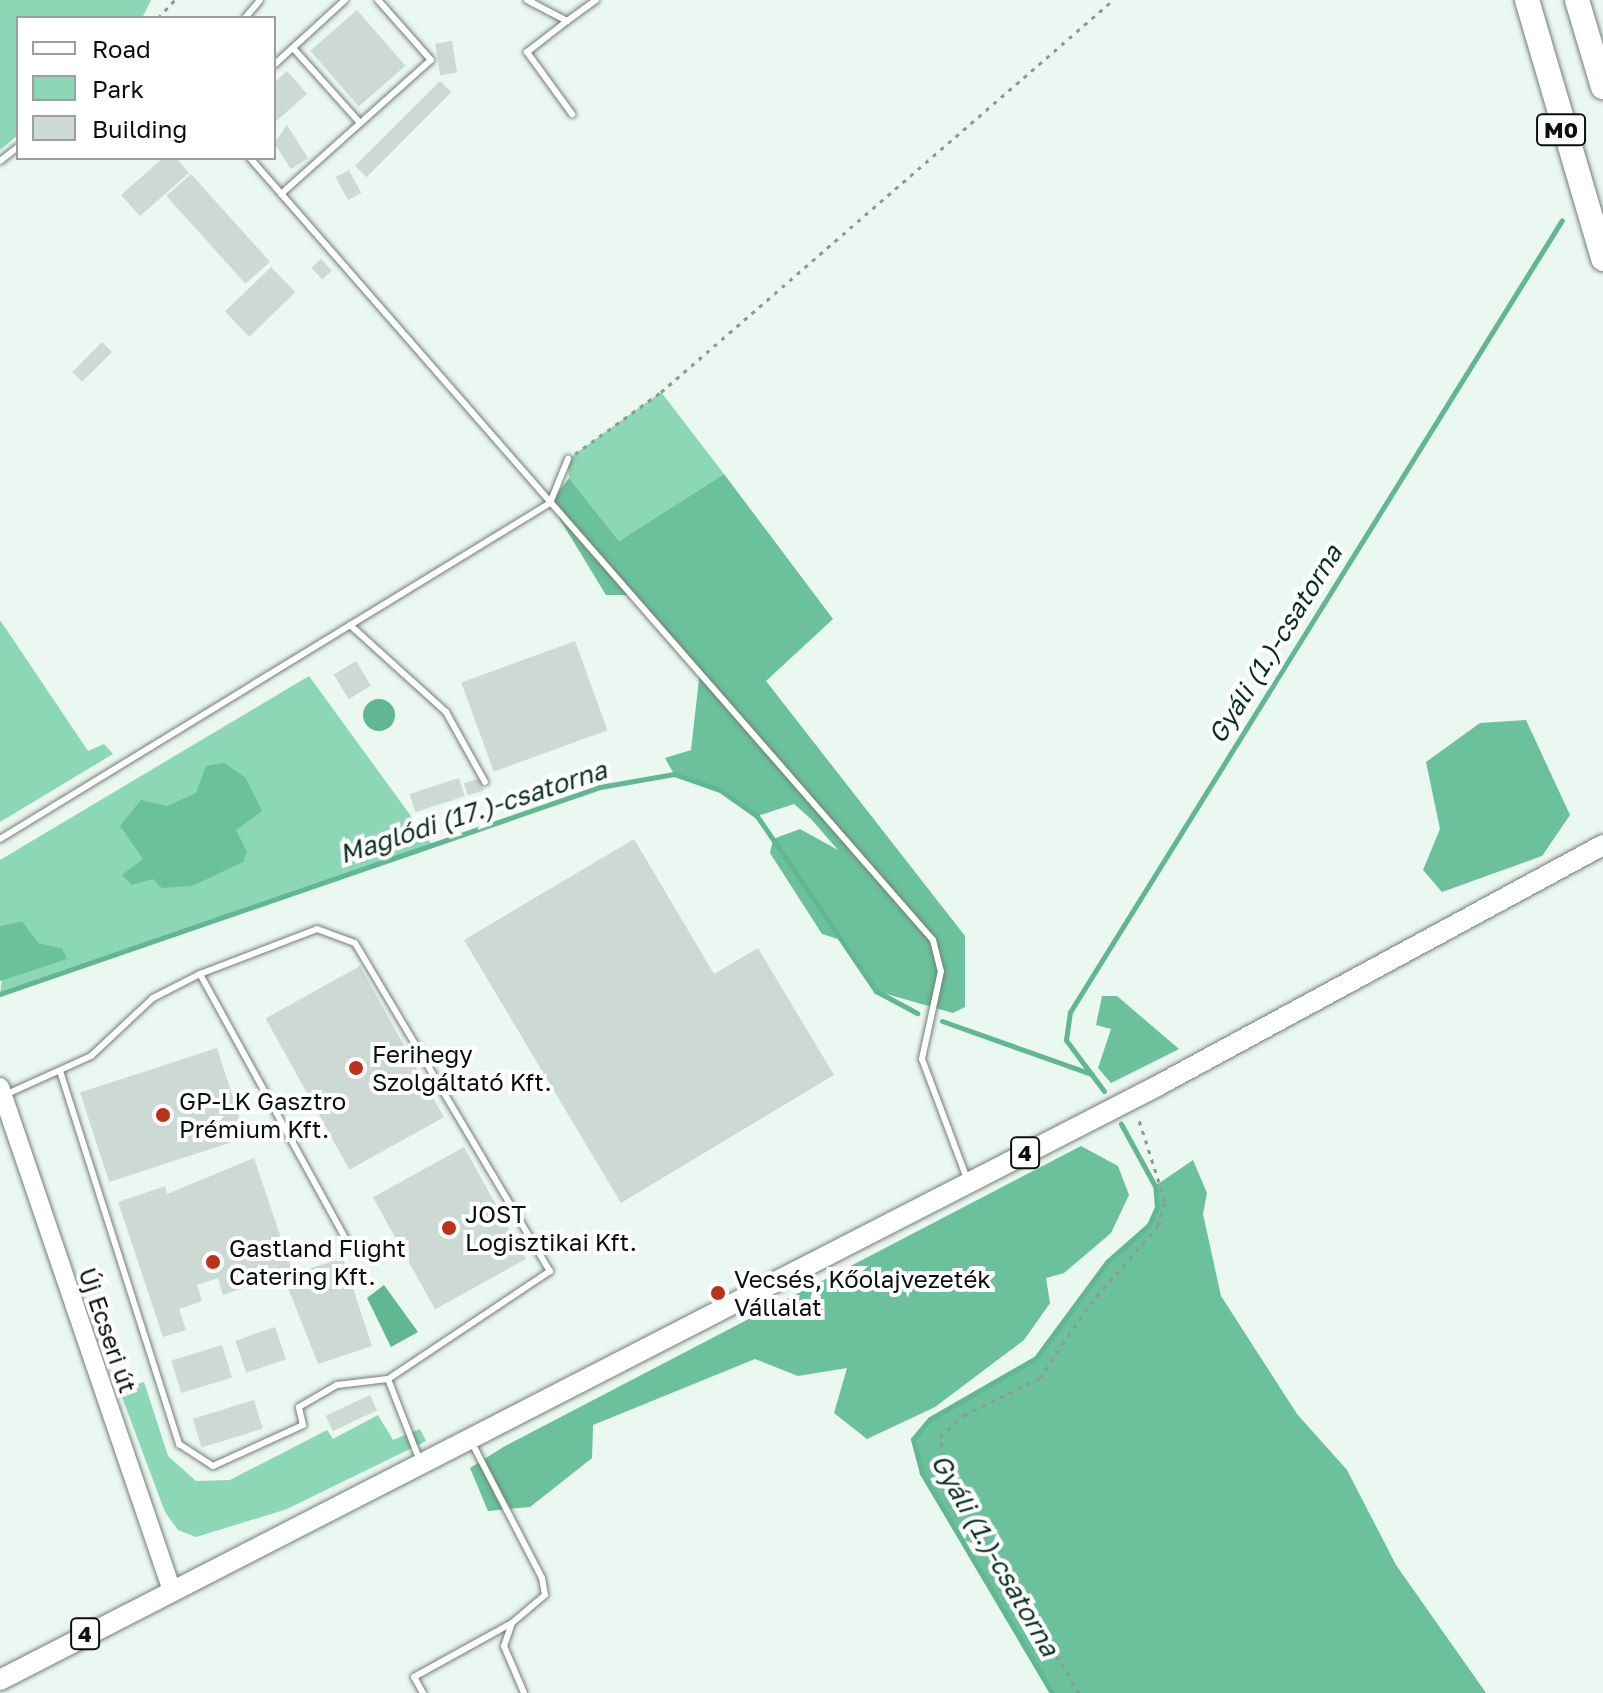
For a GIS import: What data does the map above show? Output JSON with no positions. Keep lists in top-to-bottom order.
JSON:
{
  "streets": {
    "highway": ["M0"],
    "main road": ["4", "Új Ecseri út"]
  },
  "crossings": [
    ["4", "Új Ecseri út"]
  ],
  "water": ["Gyáli (1.)-csatorna", "Maglódi (17.)-csatorna"],
  "places": [
    "Ferihegy Szolgáltató Kft.",
    "GP-LK Gasztro Prémium Kft.",
    "JOST Logisztikai Kft.",
    "Gastland Flight Catering Kft.",
    "Vecsés, Kőolajvezeték Vállalat"
  ],
  "legend": ["Road", "Park", "Building"]
}
